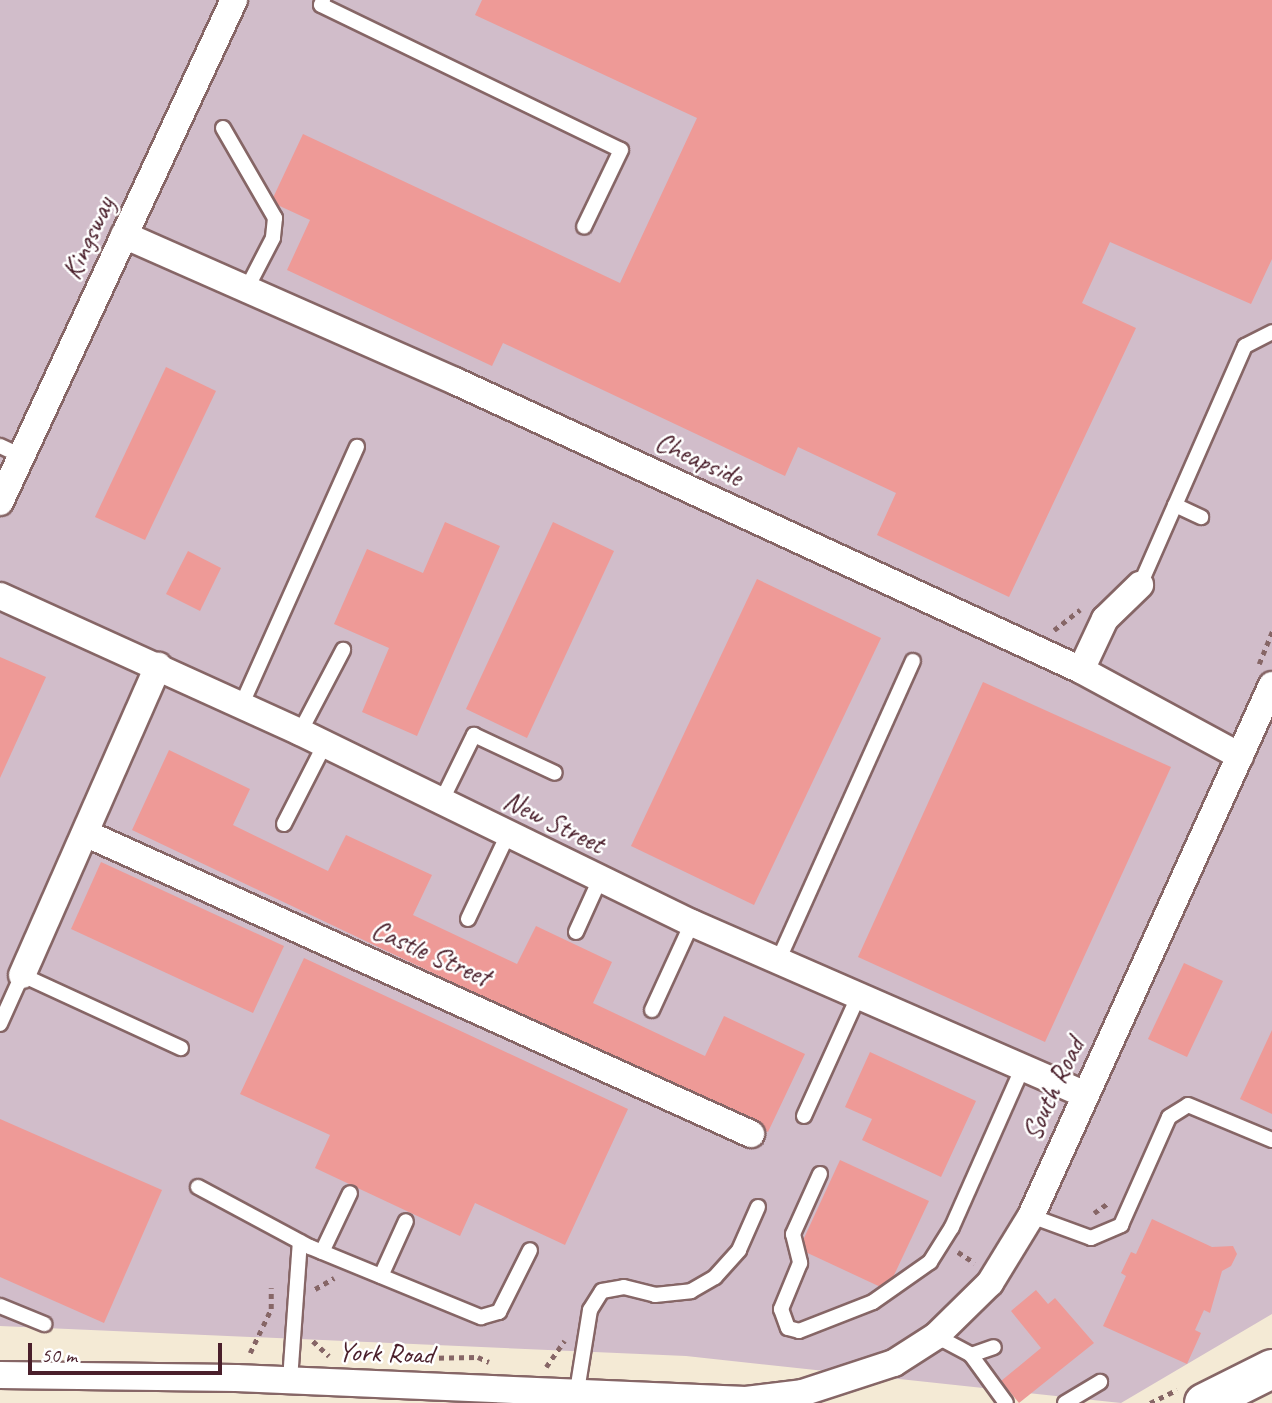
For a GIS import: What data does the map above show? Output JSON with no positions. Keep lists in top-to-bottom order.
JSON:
{
  "streets": {
    "street": [
      "Kingsway",
      "Cheapside",
      "New Street",
      "Castle Street",
      "South Road",
      "York Road"
    ]
  },
  "crossings": [
    ["Kingsway", "Cheapside"],
    ["Cheapside", "South Road"],
    ["New Street", "South Road"],
    ["South Road", "York Road"]
  ],
  "scale_bar": "50 m"
}
